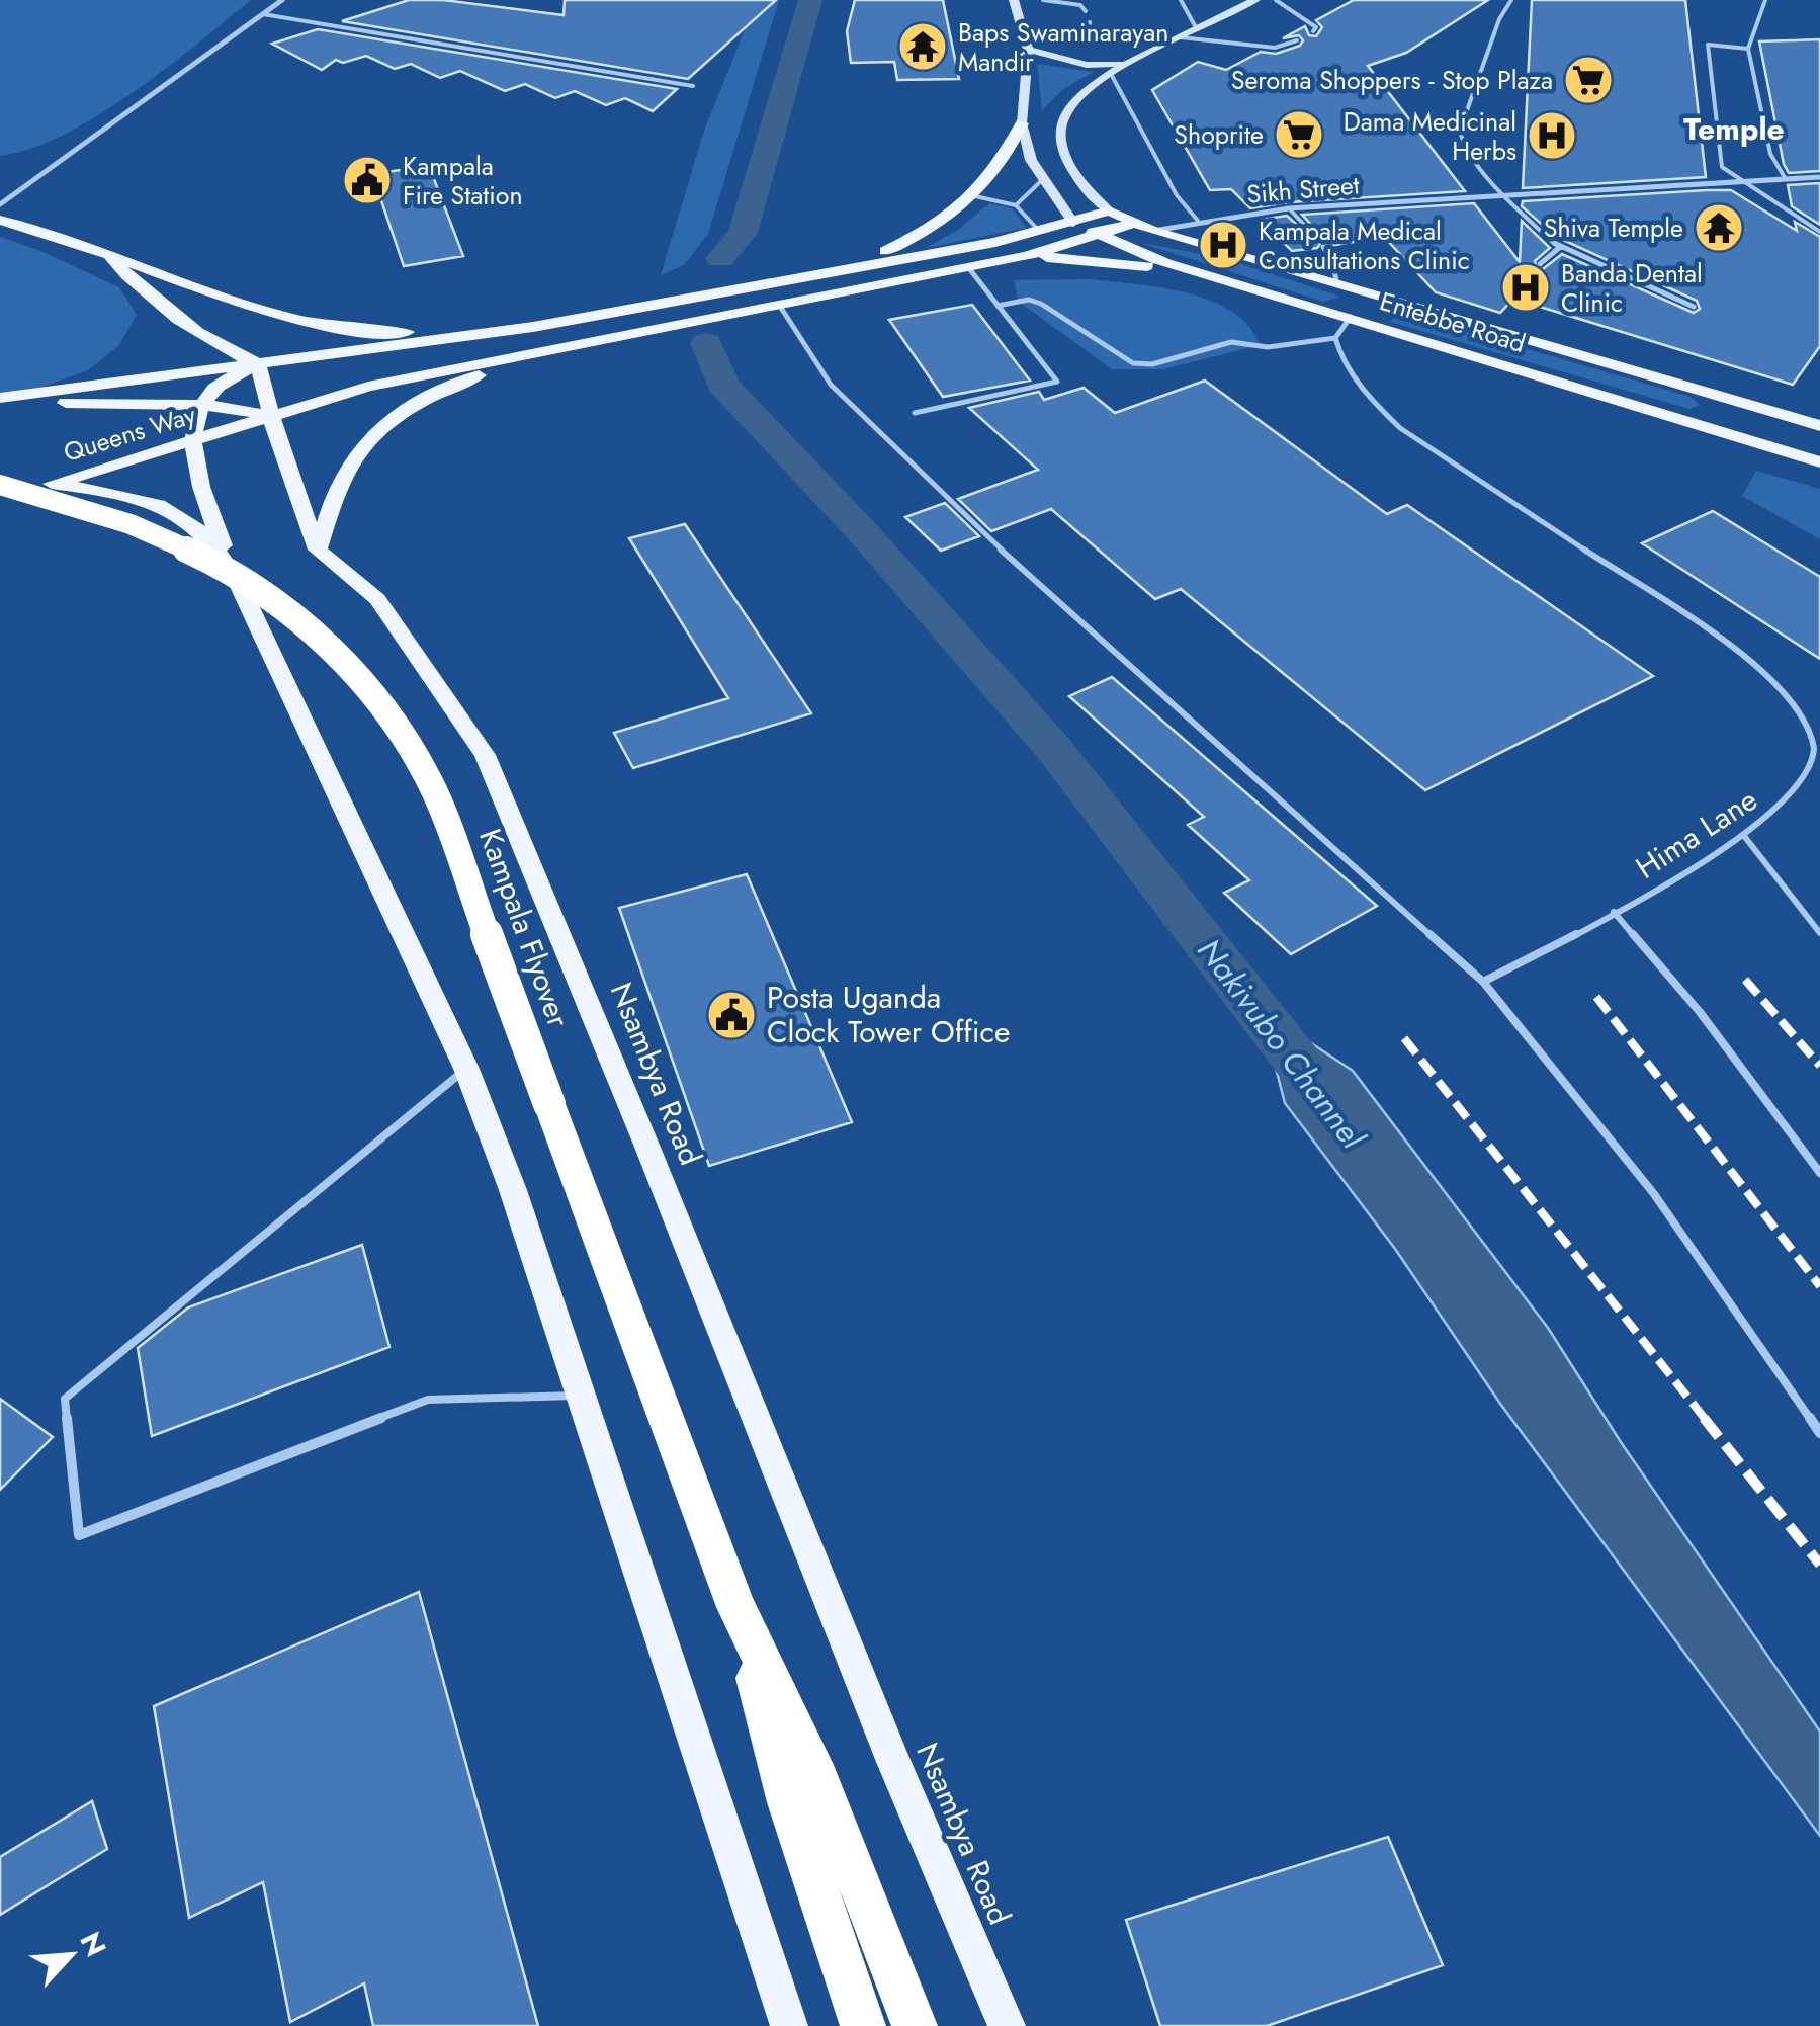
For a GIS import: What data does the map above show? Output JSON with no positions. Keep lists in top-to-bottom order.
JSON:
{
  "streets": {
    "highway": ["Kampala Flyover"],
    "main road": ["Entebbe Road", "Queens Way", "Nsambya Road"],
    "street": ["Sikh Street"],
    "lane": ["Hima Lane"]
  },
  "crossings": [
    ["Sikh Street", "Entebbe Road"],
    ["Queens Way", "Kampala Flyover"],
    ["Queens Way", "Nsambya Road"]
  ],
  "districts": ["Temple"],
  "water": ["Nakivubo Channel"],
  "places": {
    "temple": ["Baps Swaminarayan Mandir", "Shiva Temple"],
    "supermarket": ["Seroma Shoppers - Stop Plaza", "Shoprite"],
    "hospital": ["Dama Medicinal Herbs", "Kampala Medical Consultations Clinic", "Banda Dental Clinic"],
    "public building": ["Kampala Fire Station", "Posta Uganda Clock Tower Office"]
  },
  "north": "top right"
}
